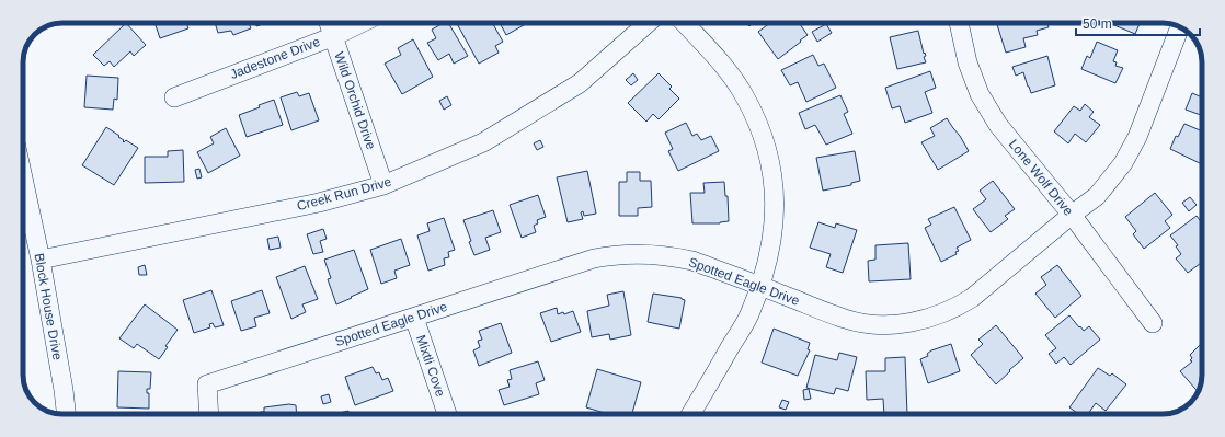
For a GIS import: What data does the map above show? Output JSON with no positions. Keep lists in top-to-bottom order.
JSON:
{
  "streets": {
    "street": [
      "Jadestone Drive",
      "Wild Orchid Drive",
      "Lone Wolf Drive",
      "Creek Run Drive",
      "Spotted Eagle Drive",
      "Block House Drive",
      "Mixtli Cove"
    ]
  },
  "crossings": [
    ["Jadestone Drive", "Wild Orchid Drive"],
    ["Wild Orchid Drive", "Creek Run Drive"],
    ["Lone Wolf Drive", "Spotted Eagle Drive"],
    ["Creek Run Drive", "Block House Drive"],
    ["Spotted Eagle Drive", "Mixtli Cove"]
  ],
  "scale_bar": "50 m"
}
